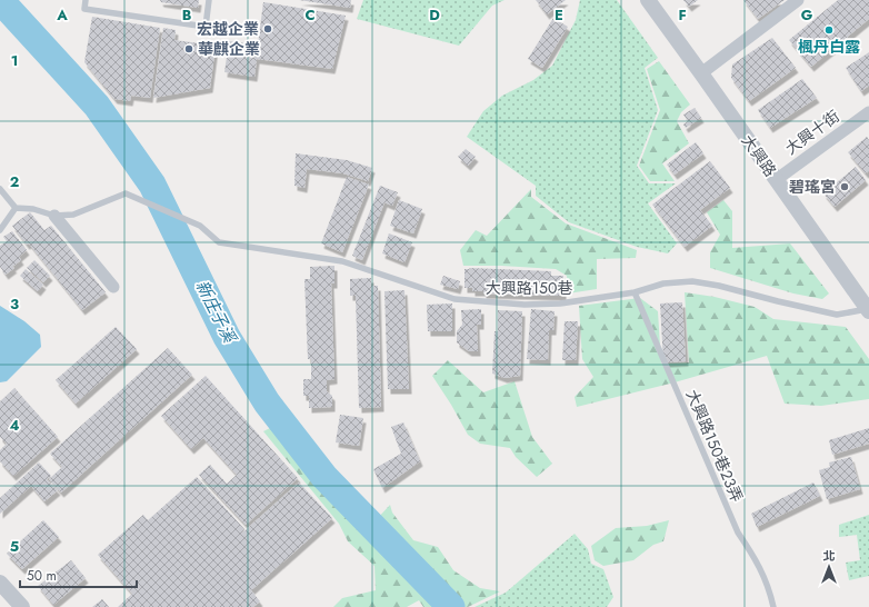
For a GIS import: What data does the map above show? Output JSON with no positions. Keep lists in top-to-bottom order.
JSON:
{
  "streets": {
    "street": ["大興十街", "大興路"],
    "lane": ["大興路150巷", "大興路150巷23弄"]
  },
  "crossings": [
    ["大興十街", "大興路"],
    ["大興路", "大興路150巷"],
    ["大興路150巷", "大興路150巷23弄"]
  ],
  "water": ["新庄子溪"],
  "places": [
    "宏越企業",
    "楓丹白露",
    "華麒企業",
    "碧瑤宮"
  ],
  "scale_bar": "50 m",
  "north": "top",
  "grid": {
    "columns": [
      "A",
      "B",
      "C",
      "D",
      "E",
      "F",
      "G"
    ],
    "rows": [
      "1",
      "2",
      "3",
      "4",
      "5"
    ]
  }
}
